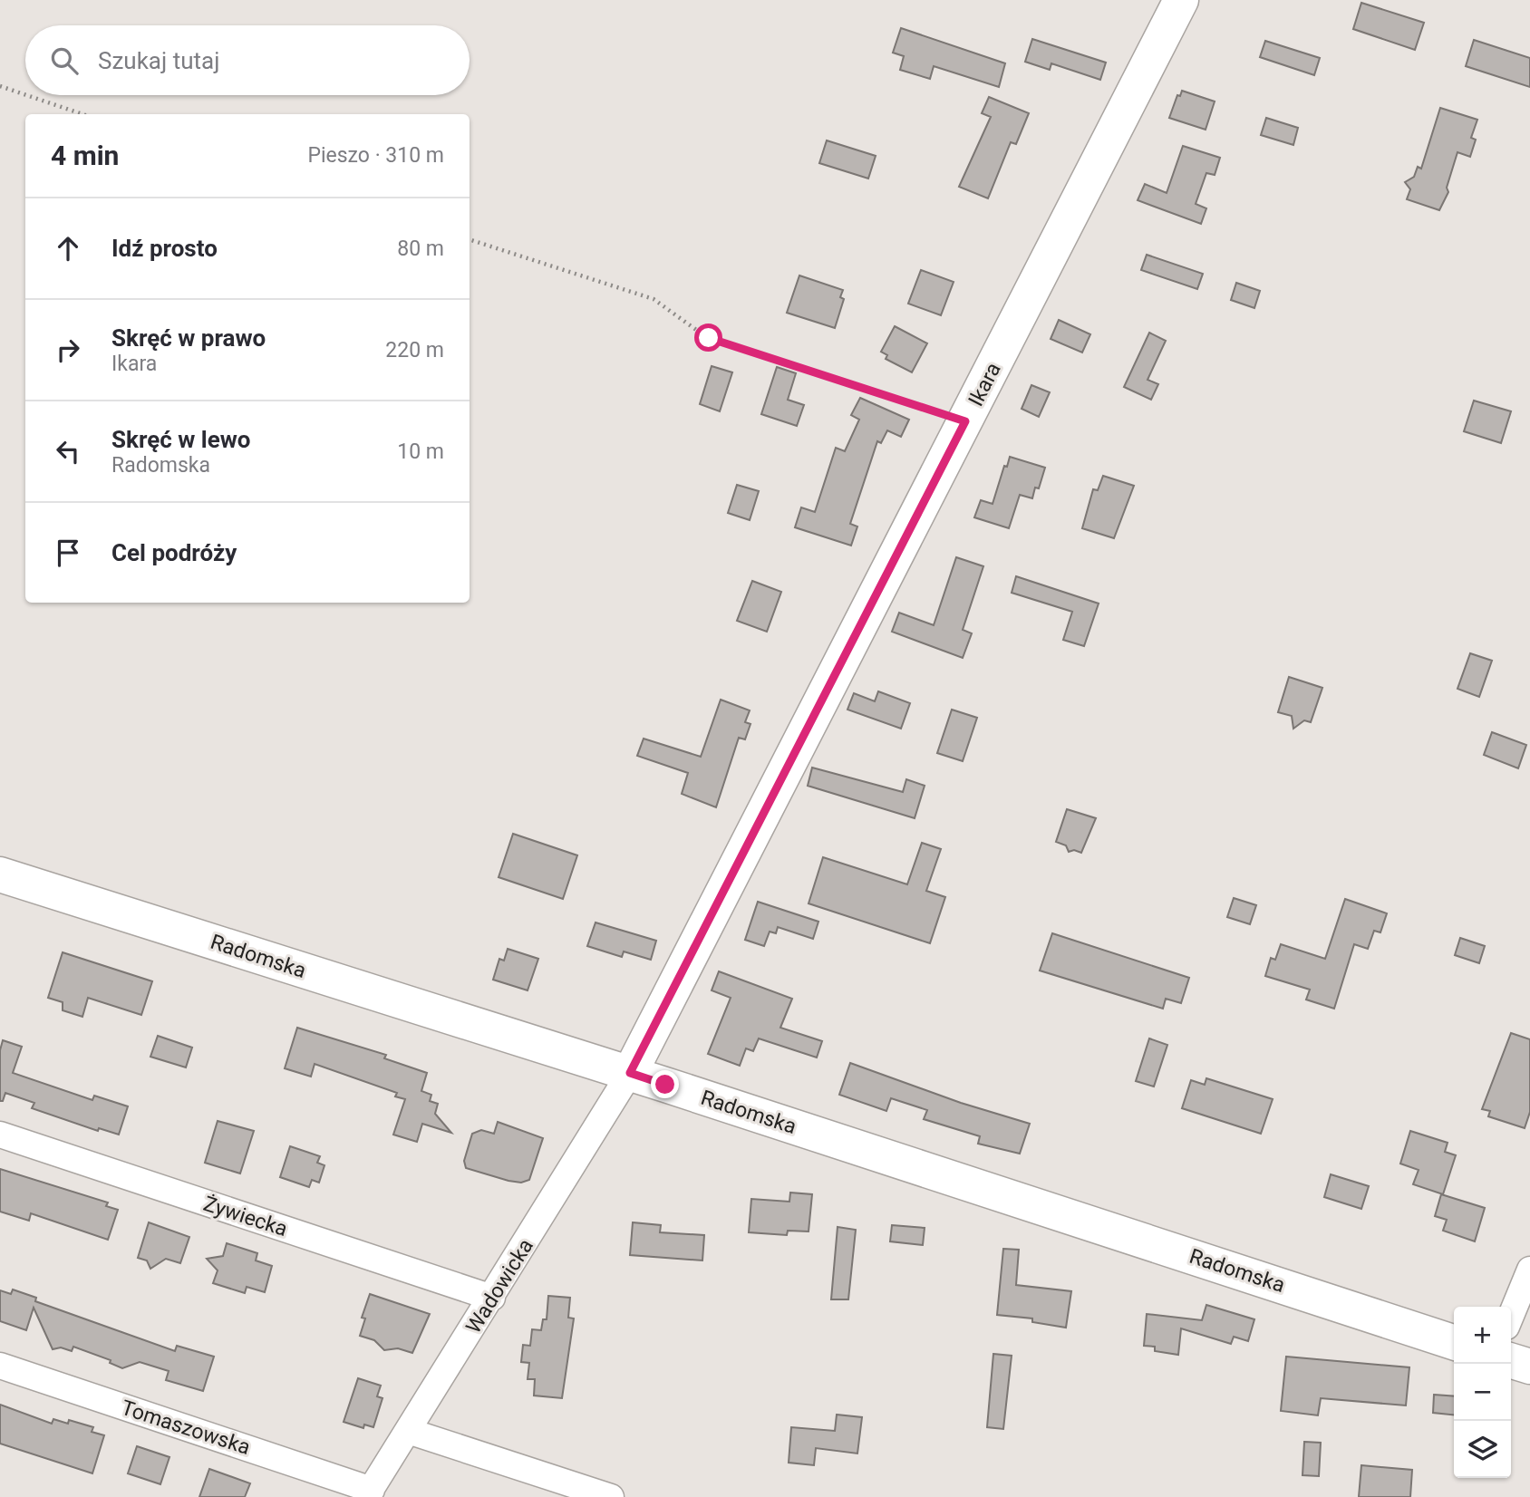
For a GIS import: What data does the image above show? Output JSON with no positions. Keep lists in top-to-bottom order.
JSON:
{
  "streets": {
    "street": [
      "Ikara",
      "Radomska",
      "Żywiecka",
      "Wadowicka",
      "Tomaszowska"
    ]
  },
  "crossings": [
    ["Ikara", "Radomska"],
    ["Ikara", "Wadowicka"],
    ["Radomska", "Wadowicka"],
    ["Żywiecka", "Wadowicka"],
    ["Wadowicka", "Tomaszowska"]
  ],
  "page": {
    "search": "Szukaj tutaj",
    "heading": ["4 min", "Pieszo · 310 m"],
    "list": [
      ["Idź prosto", "80 m"],
      ["Skręć w prawo", "Ikara", "220 m"],
      ["Skręć w lewo", "Radomska", "10 m"],
      "Cel podróży"
    ],
    "map_buttons": ["+", "−"]
  }
}
